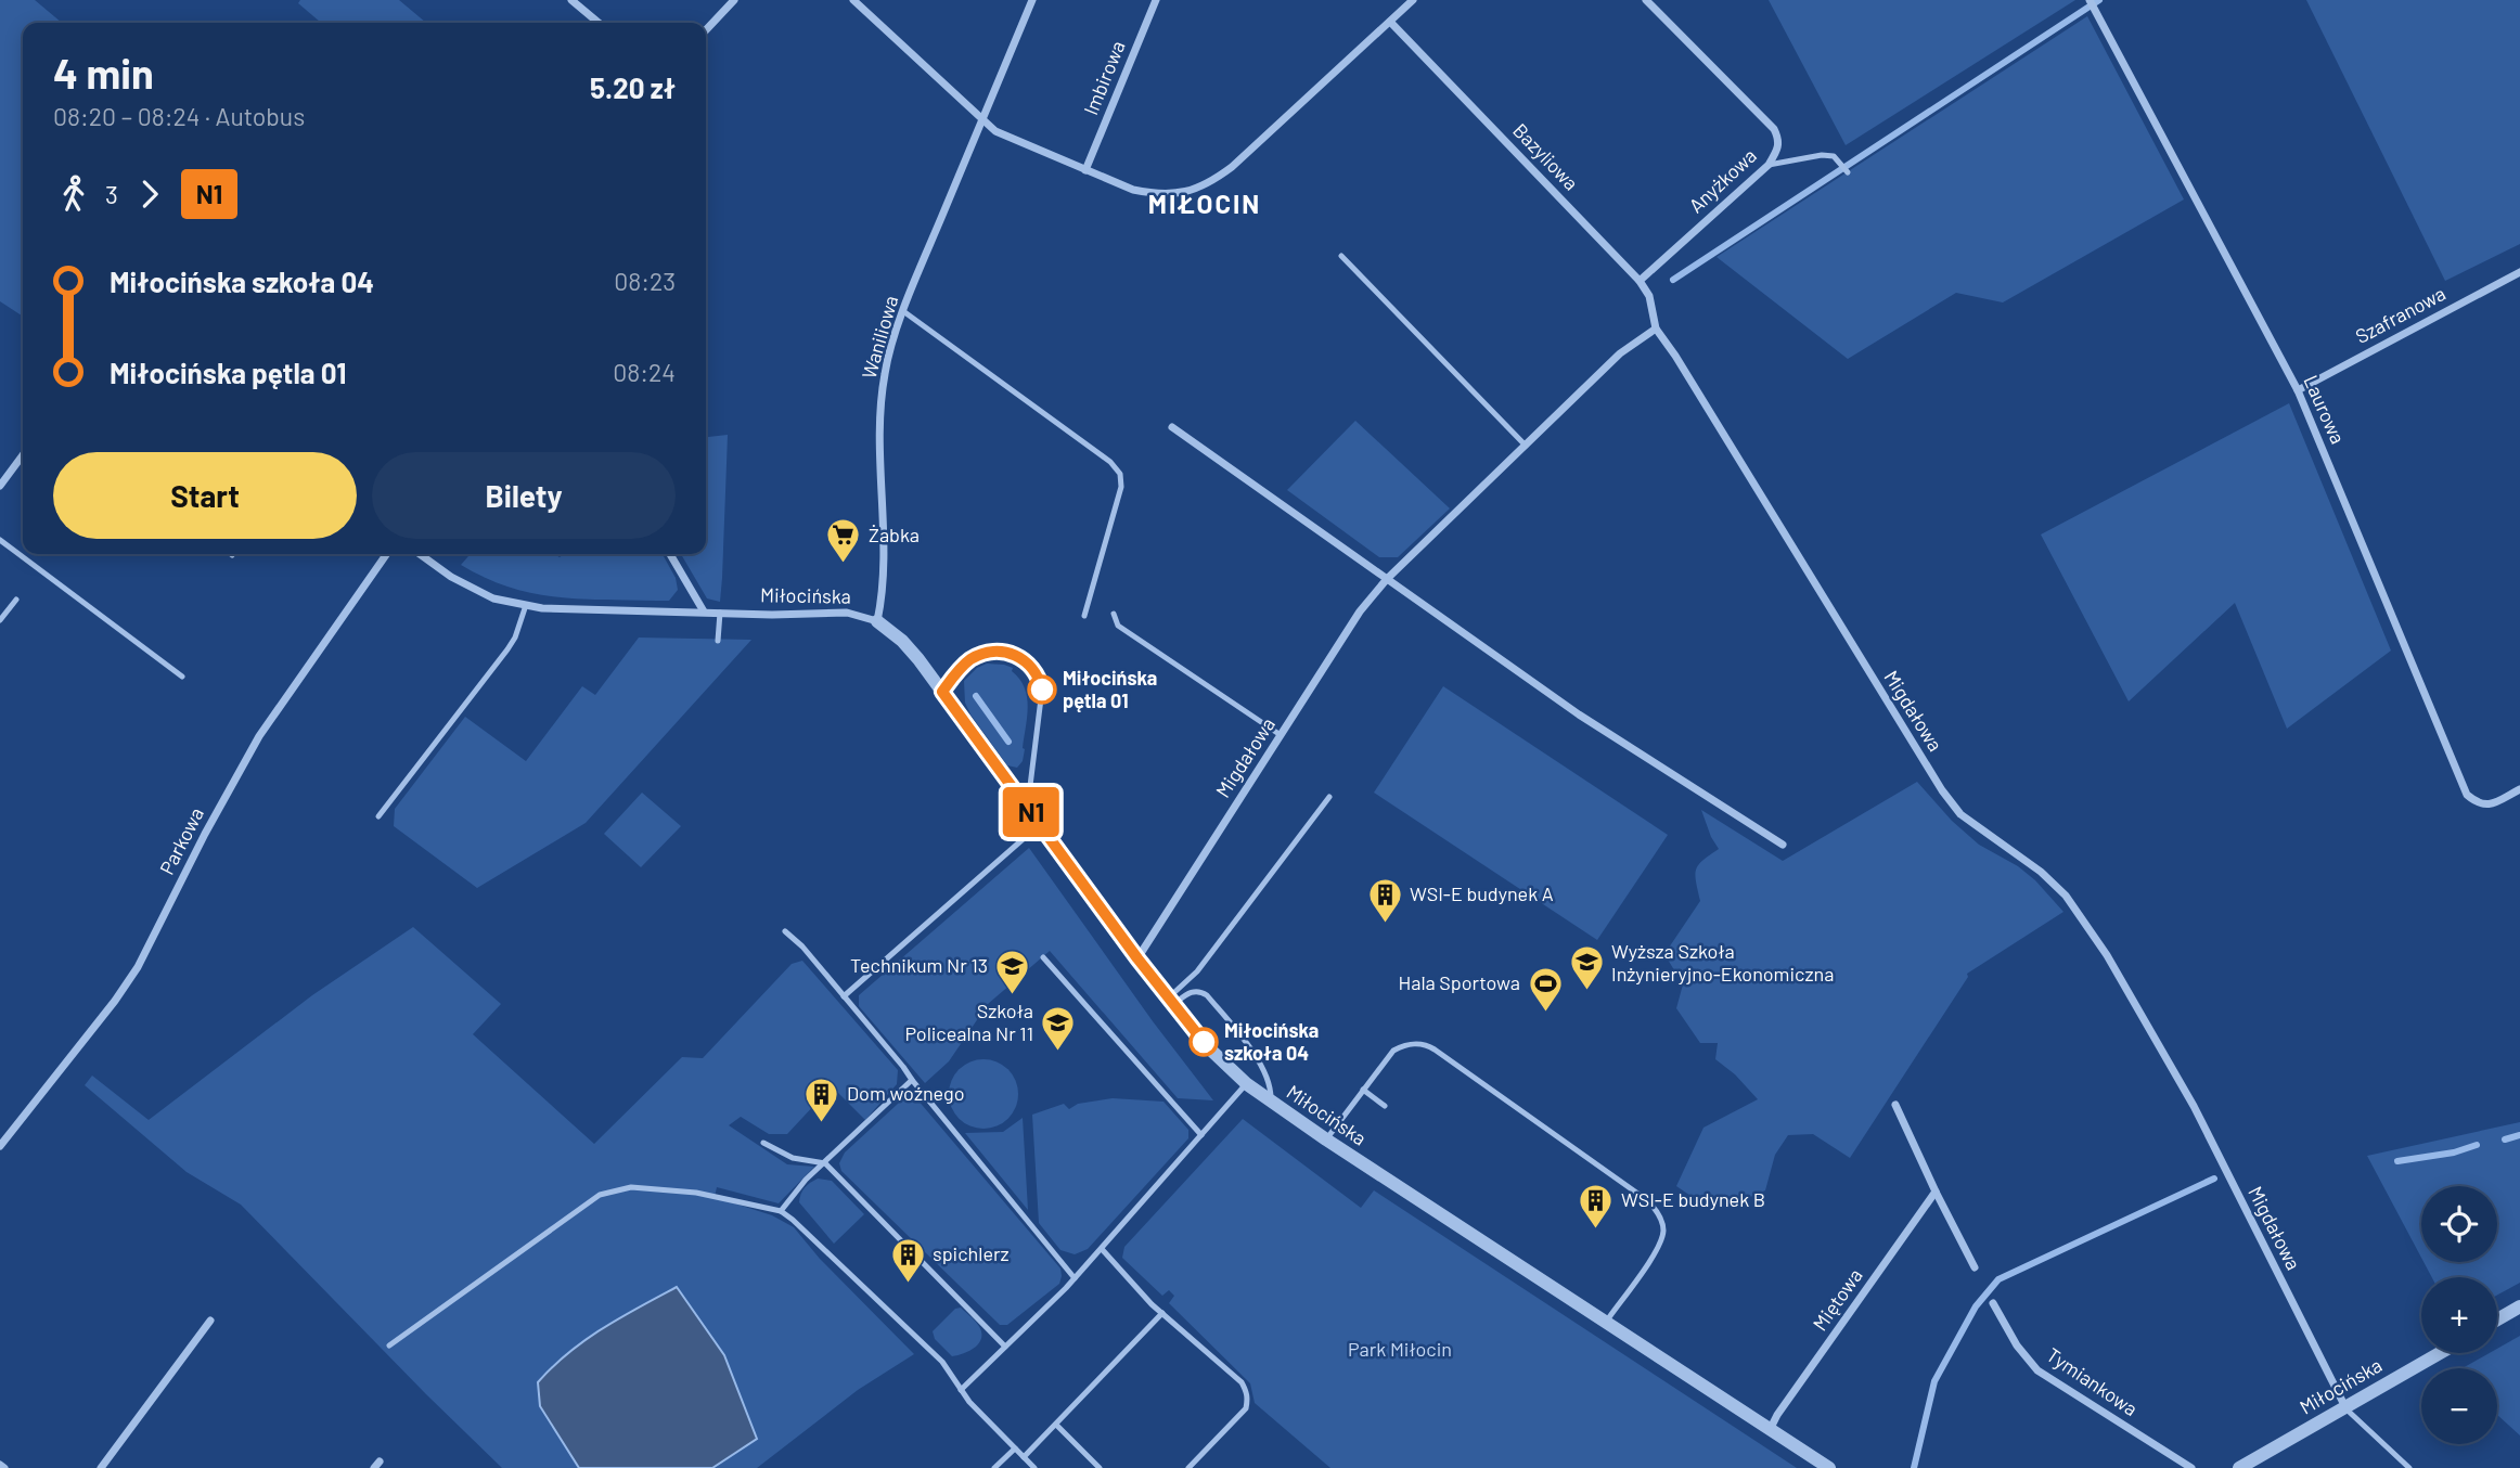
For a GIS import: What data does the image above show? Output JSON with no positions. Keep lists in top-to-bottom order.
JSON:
{
  "streets": {
    "street": [
      "Imbirowa",
      "Bazyliowa",
      "Anyżkowa",
      "Szafranowa",
      "Waniliowa",
      "Laurowa",
      "Miłocińska",
      "Migdałowa",
      "Parkowa",
      "Miętowa",
      "Tymiankowa"
    ]
  },
  "crossings": [
    ["Bazyliowa", "Anyżkowa"],
    ["Bazyliowa", "Migdałowa"],
    ["Szafranowa", "Laurowa"],
    ["Waniliowa", "Miłocińska"],
    ["Miłocińska", "Migdałowa"],
    ["Miłocińska", "Miętowa"]
  ],
  "districts": ["MIŁOCIN"],
  "parks": ["Park Miłocin"],
  "places": {
    "supermarket": ["Żabka"],
    "other": ["Miłocińska pętla 01", "Miłocińska szkoła 04"],
    "building": [
      "WSI-E budynek A",
      "Dom woźnego",
      "WSI-E budynek B",
      "spichlerz"
    ],
    "school or university": ["Wyższa Szkoła Inżynieryjno-Ekonomiczna", "Technikum Nr 13", "Szkoła Policealna Nr 11"],
    "sports": ["Hala Sportowa"]
  },
  "lines": ["bus line N1"],
  "page": {
    "on_map": "N1",
    "heading": ["4 min", "08:20 – 08:24 · Autobus", "5.20 zł"],
    "legs": ["3", "N1"],
    "list": [
      {
        "name": "Miłocińska szkoła 04",
        "value": "08:23"
      },
      {
        "name": "Miłocińska pętla 01",
        "value": "08:24"
      }
    ],
    "buttons": ["Start", "Bilety"],
    "map_buttons": ["+", "−"]
  }
}
